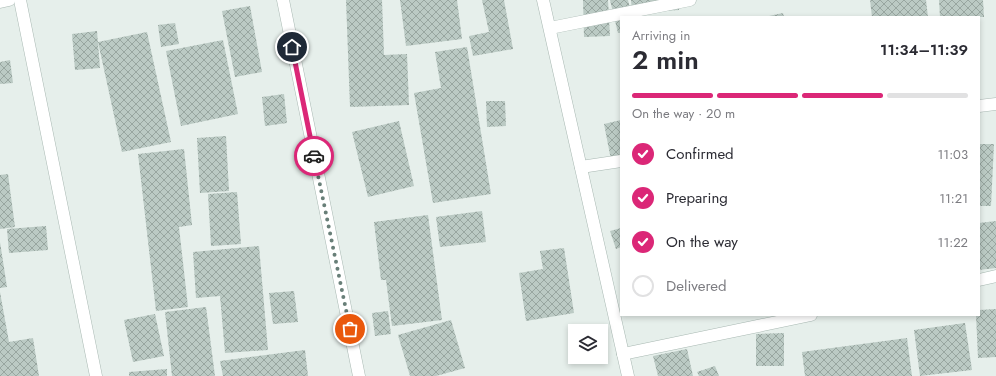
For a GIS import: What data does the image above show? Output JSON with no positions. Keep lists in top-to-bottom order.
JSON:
{
  "page": {
    "heading": ["2 min", "Arriving in", "11:34–11:39"],
    "bar": "On the way · 20 m",
    "list": [
      ["Confirmed", "11:03"],
      ["Preparing", "11:21"],
      ["On the way", "11:22"],
      "Delivered"
    ]
  }
}
